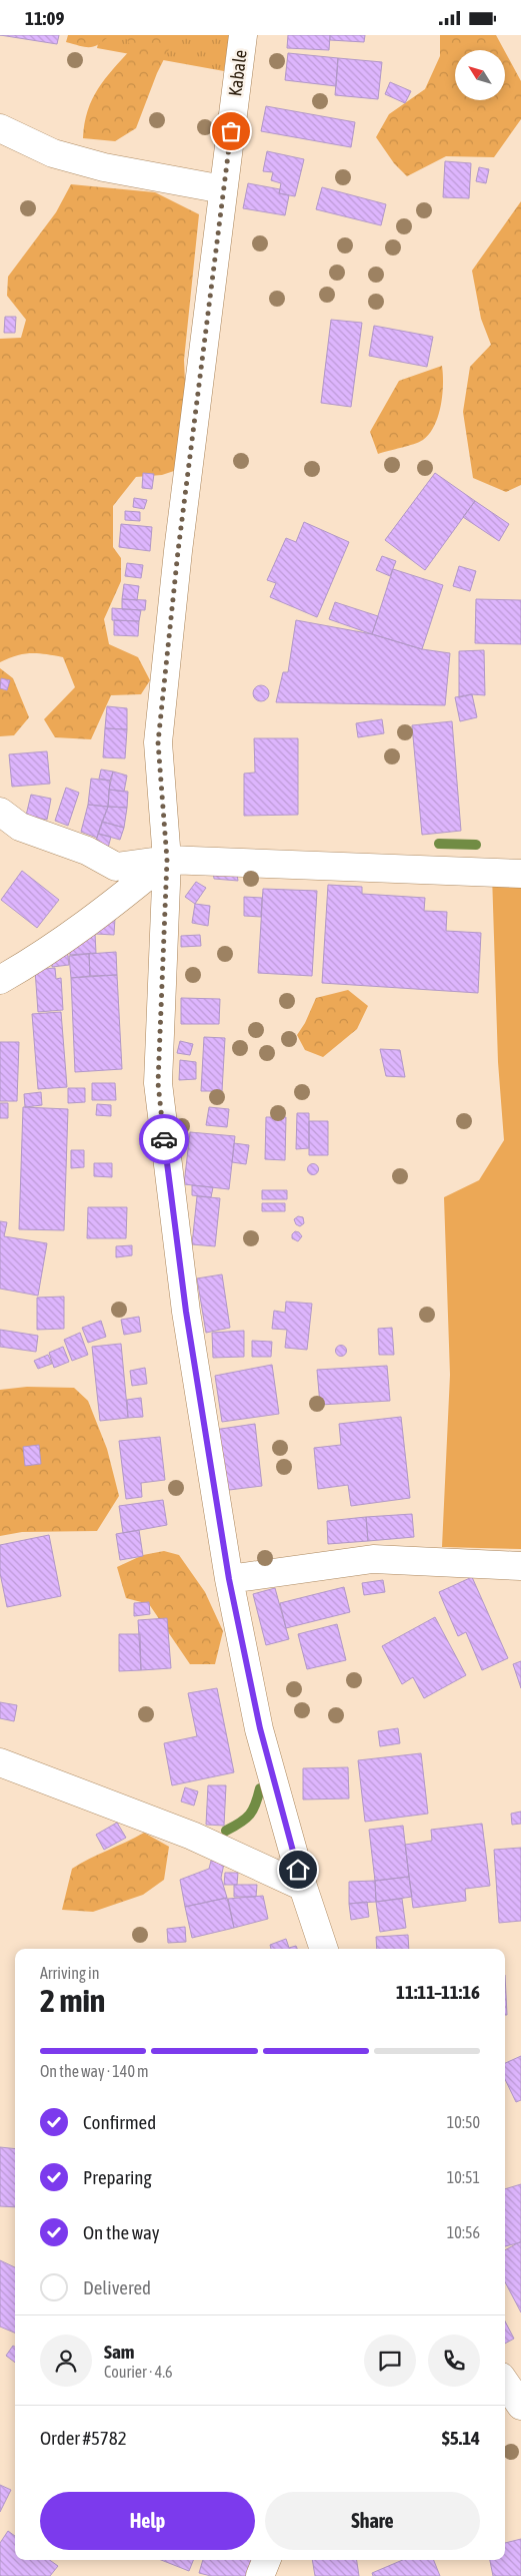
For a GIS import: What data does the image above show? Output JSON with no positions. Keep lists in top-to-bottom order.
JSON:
{
  "streets": {
    "street": ["Kabale"]
  },
  "north": "top left",
  "page": {
    "status": "11:09",
    "heading": ["2 min", "Arriving in", "11:11–11:16"],
    "panel": [
      "Sam",
      "Courier · 4.6",
      "Order #5782",
      "$5.14"
    ],
    "bar": "On the way · 140 m",
    "list": [
      ["Confirmed", "10:50"],
      ["Preparing", "10:51"],
      ["On the way", "10:56"],
      "Delivered"
    ],
    "buttons": ["Help", "Share"]
  }
}
